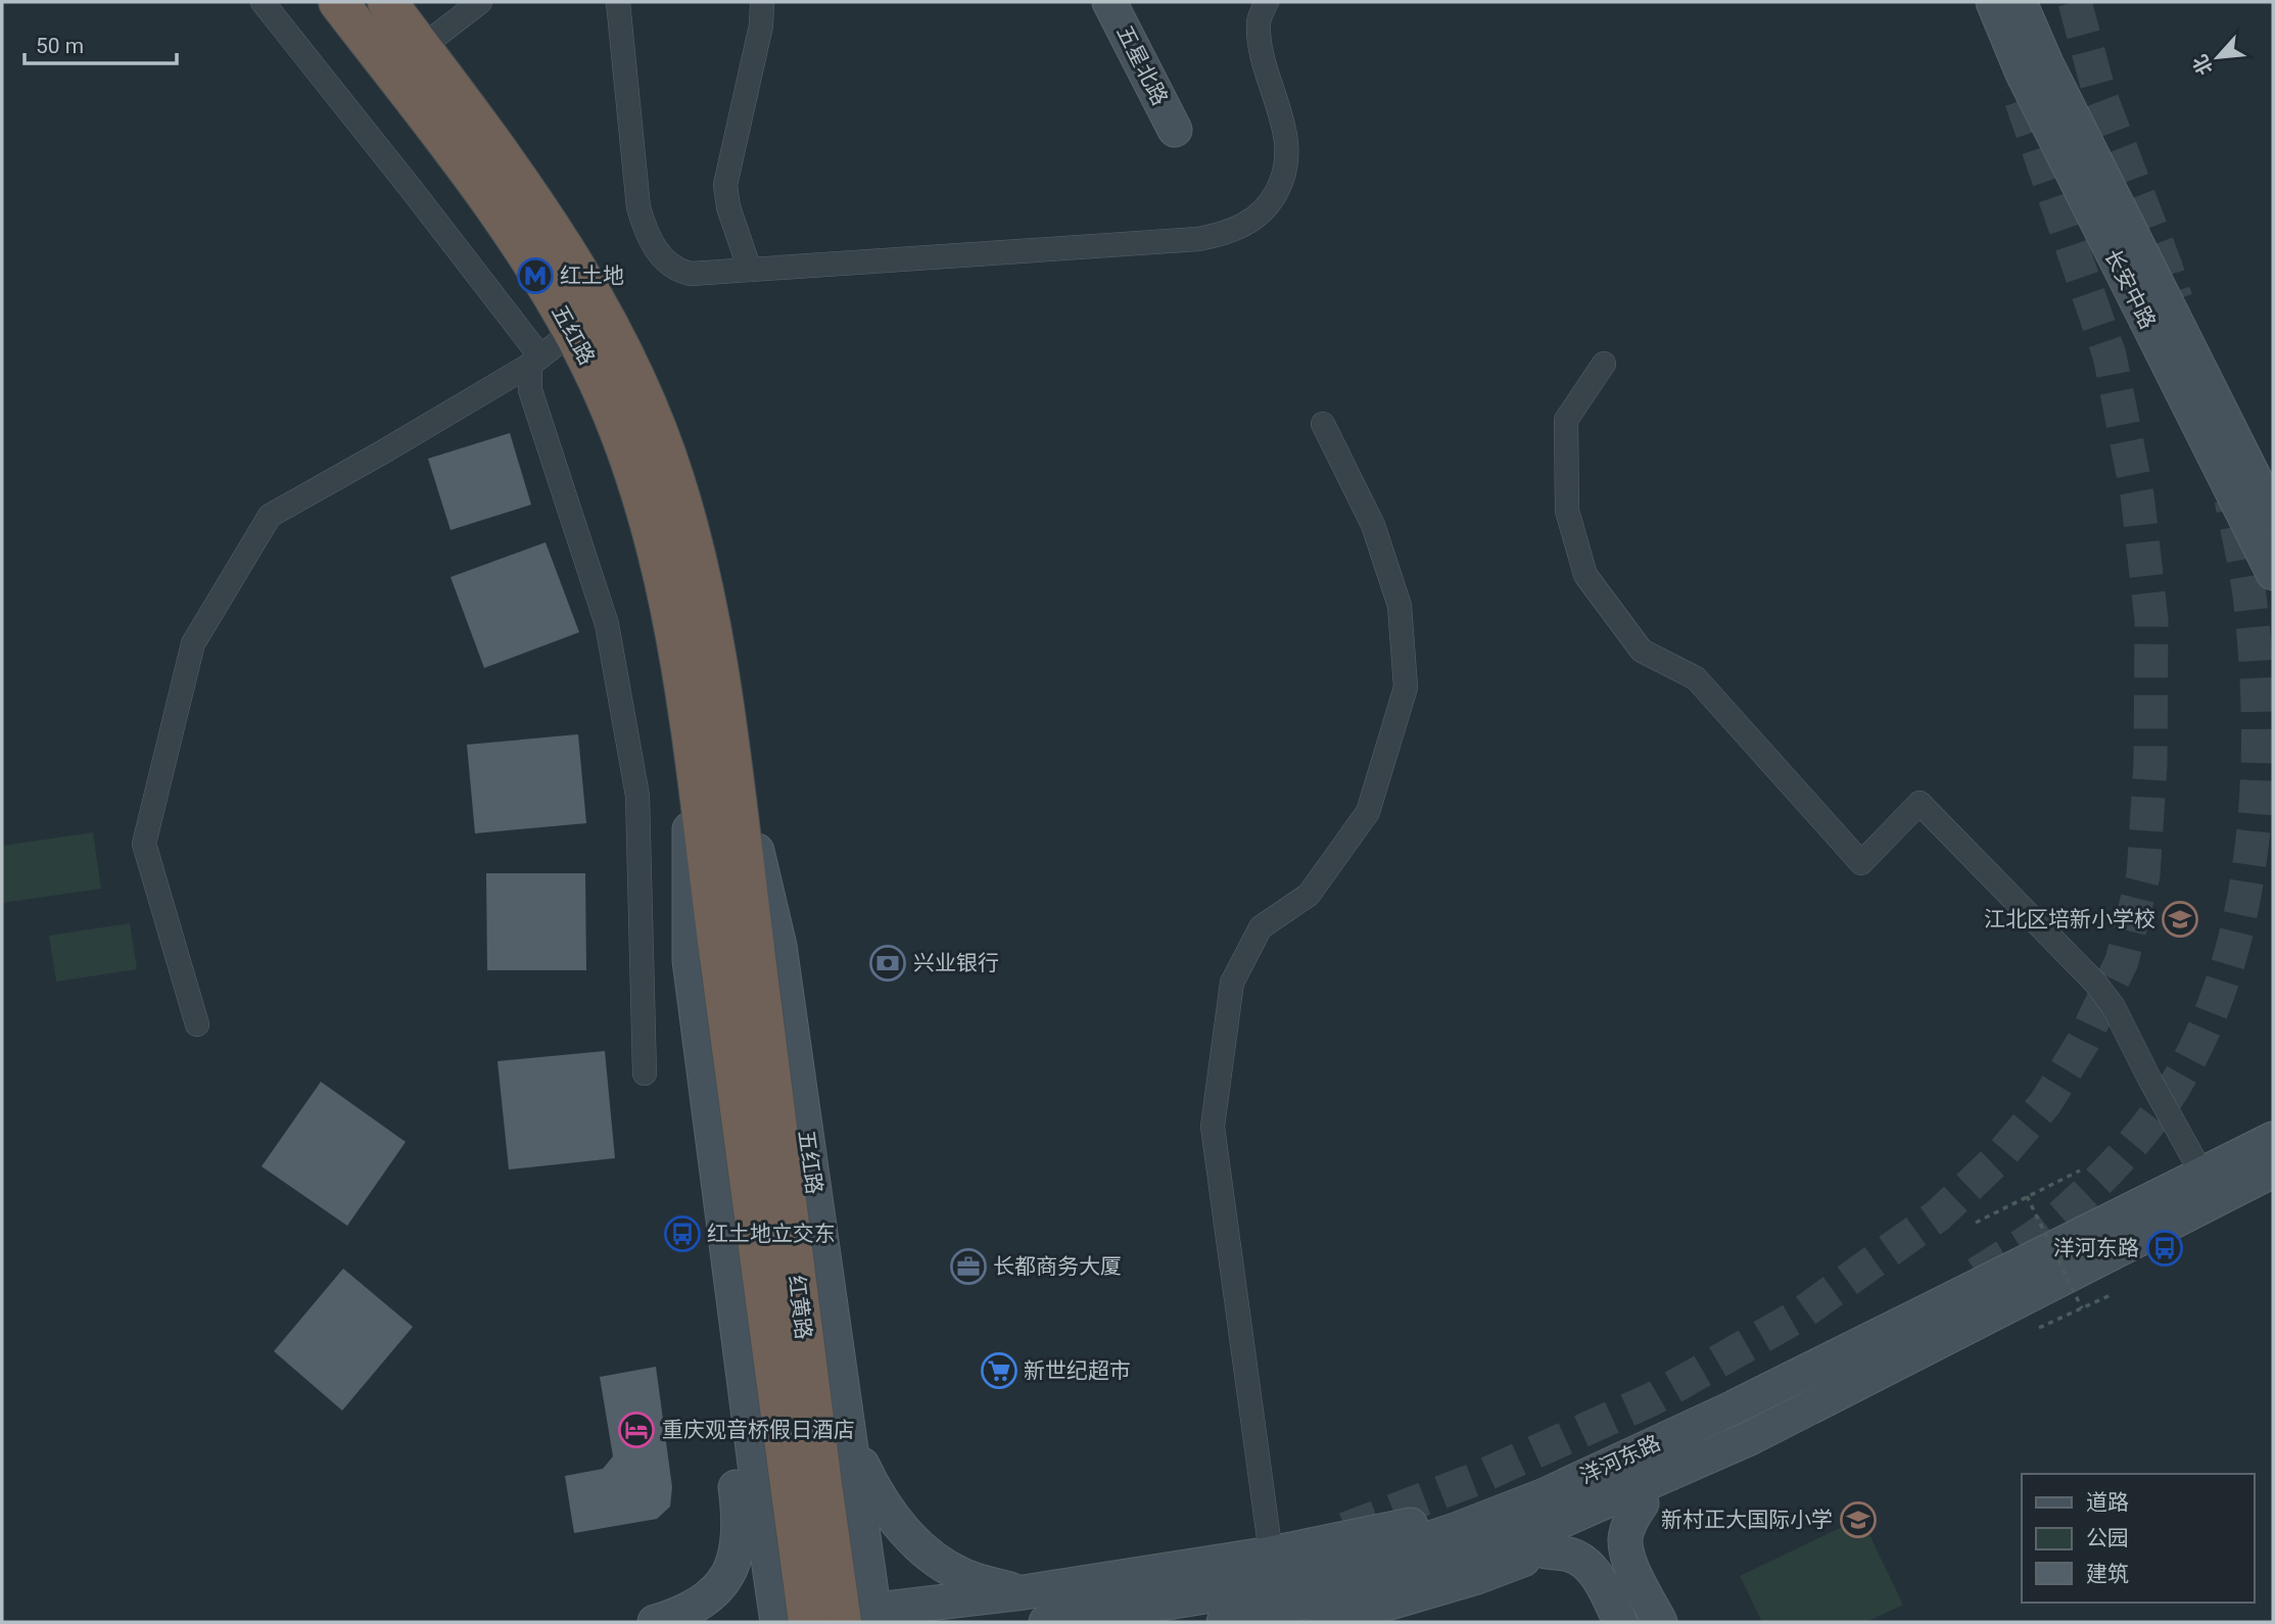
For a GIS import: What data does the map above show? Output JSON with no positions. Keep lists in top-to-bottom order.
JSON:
{
  "streets": {
    "highway": ["五红路", "红黄路"],
    "main road": ["五星北路", "长安中路", "洋河东路"]
  },
  "crossings": [
    ["五红路", "红黄路"]
  ],
  "places": {
    "metro station": ["红土地"],
    "school or university": ["江北区培新小学校", "新村正大国际小学"],
    "bank": ["兴业银行"],
    "bus stop": ["红土地立交东", "洋河东路"],
    "office": ["长都商务大厦"],
    "supermarket": ["新世纪超市"],
    "hotel": ["重庆观音桥假日酒店"]
  },
  "legend": ["道路", "公园", "建筑"],
  "scale_bar": "50 m",
  "north": "bottom left"
}
